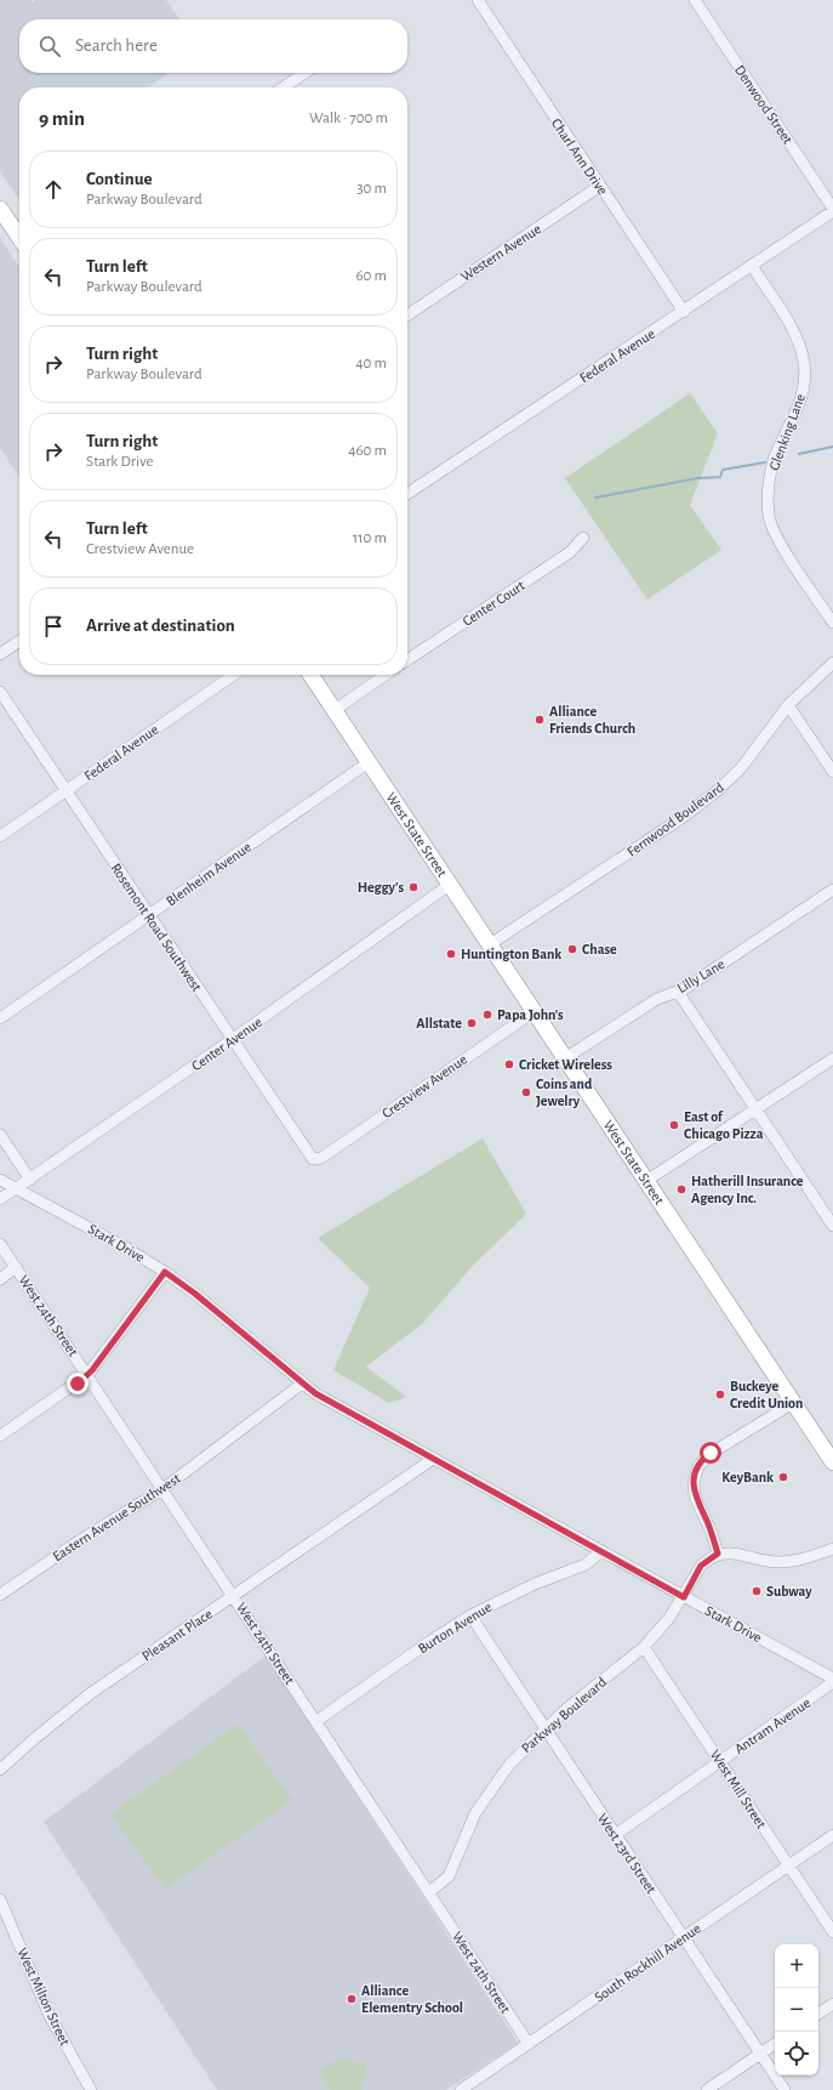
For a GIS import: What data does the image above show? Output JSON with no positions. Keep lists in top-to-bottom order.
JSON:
{
  "streets": {
    "highway": ["West State Street"],
    "street": [
      "Denwood Street",
      "Charl Ann Drive",
      "Western Avenue",
      "Federal Avenue",
      "Glenking Lane",
      "Center Court",
      "Fernwood Boulevard",
      "Blenheim Avenue",
      "Rosemont Road Southwest",
      "Lilly Lane",
      "Center Avenue",
      "Crestview Avenue",
      "Stark Drive",
      "West 24th Street",
      "Eastern Avenue Southwest",
      "Burton Avenue",
      "Pleasant Place",
      "Parkway Boulevard",
      "Antram Avenue",
      "West Mill Street",
      "West 23rd Street",
      "South Rockhill Avenue",
      "West Milton Street"
    ]
  },
  "crossings": [
    ["Denwood Street", "Federal Avenue"],
    ["Charl Ann Drive", "Western Avenue"],
    ["Charl Ann Drive", "Federal Avenue"],
    ["Federal Avenue", "Glenking Lane"],
    ["Federal Avenue", "Rosemont Road Southwest"],
    ["Fernwood Boulevard", "West State Street"],
    ["West State Street", "Blenheim Avenue"],
    ["West State Street", "Lilly Lane"],
    ["West State Street", "Center Avenue"],
    ["West State Street", "Crestview Avenue"],
    ["Blenheim Avenue", "Rosemont Road Southwest"],
    ["Rosemont Road Southwest", "Center Avenue"],
    ["Rosemont Road Southwest", "Crestview Avenue"],
    ["Center Avenue", "Stark Drive"],
    ["Stark Drive", "Eastern Avenue Southwest"],
    ["Stark Drive", "Burton Avenue"],
    ["Stark Drive", "Pleasant Place"],
    ["Stark Drive", "Parkway Boulevard"],
    ["West 24th Street", "Eastern Avenue Southwest"],
    ["West 24th Street", "Burton Avenue"],
    ["West 24th Street", "Pleasant Place"],
    ["West 24th Street", "Parkway Boulevard"],
    ["West 24th Street", "South Rockhill Avenue"],
    ["Burton Avenue", "West 23rd Street"],
    ["Parkway Boulevard", "West Mill Street"],
    ["Parkway Boulevard", "West 23rd Street"],
    ["Antram Avenue", "West Mill Street"],
    ["Antram Avenue", "West 23rd Street"],
    ["West Mill Street", "South Rockhill Avenue"],
    ["West 23rd Street", "South Rockhill Avenue"]
  ],
  "places": [
    "Alliance Friends Church",
    "Heggy's",
    "Chase",
    "Huntington Bank",
    "Papa John's",
    "Allstate",
    "Cricket Wireless",
    "Coins and Jewelry",
    "East of Chicago Pizza",
    "Hatherill Insurance Agency Inc.",
    "Buckeye Credit Union",
    "KeyBank",
    "Subway",
    "Alliance Elementry School"
  ],
  "page": {
    "search": "Search here",
    "heading": ["9 min", "Walk · 700 m"],
    "list": [
      ["Continue", "Parkway Boulevard", "30 m"],
      ["Turn left", "Parkway Boulevard", "60 m"],
      ["Turn right", "Parkway Boulevard", "40 m"],
      ["Turn right", "Stark Drive", "460 m"],
      ["Turn left", "Crestview Avenue", "110 m"],
      "Arrive at destination"
    ],
    "map_buttons": ["+", "−"]
  }
}
